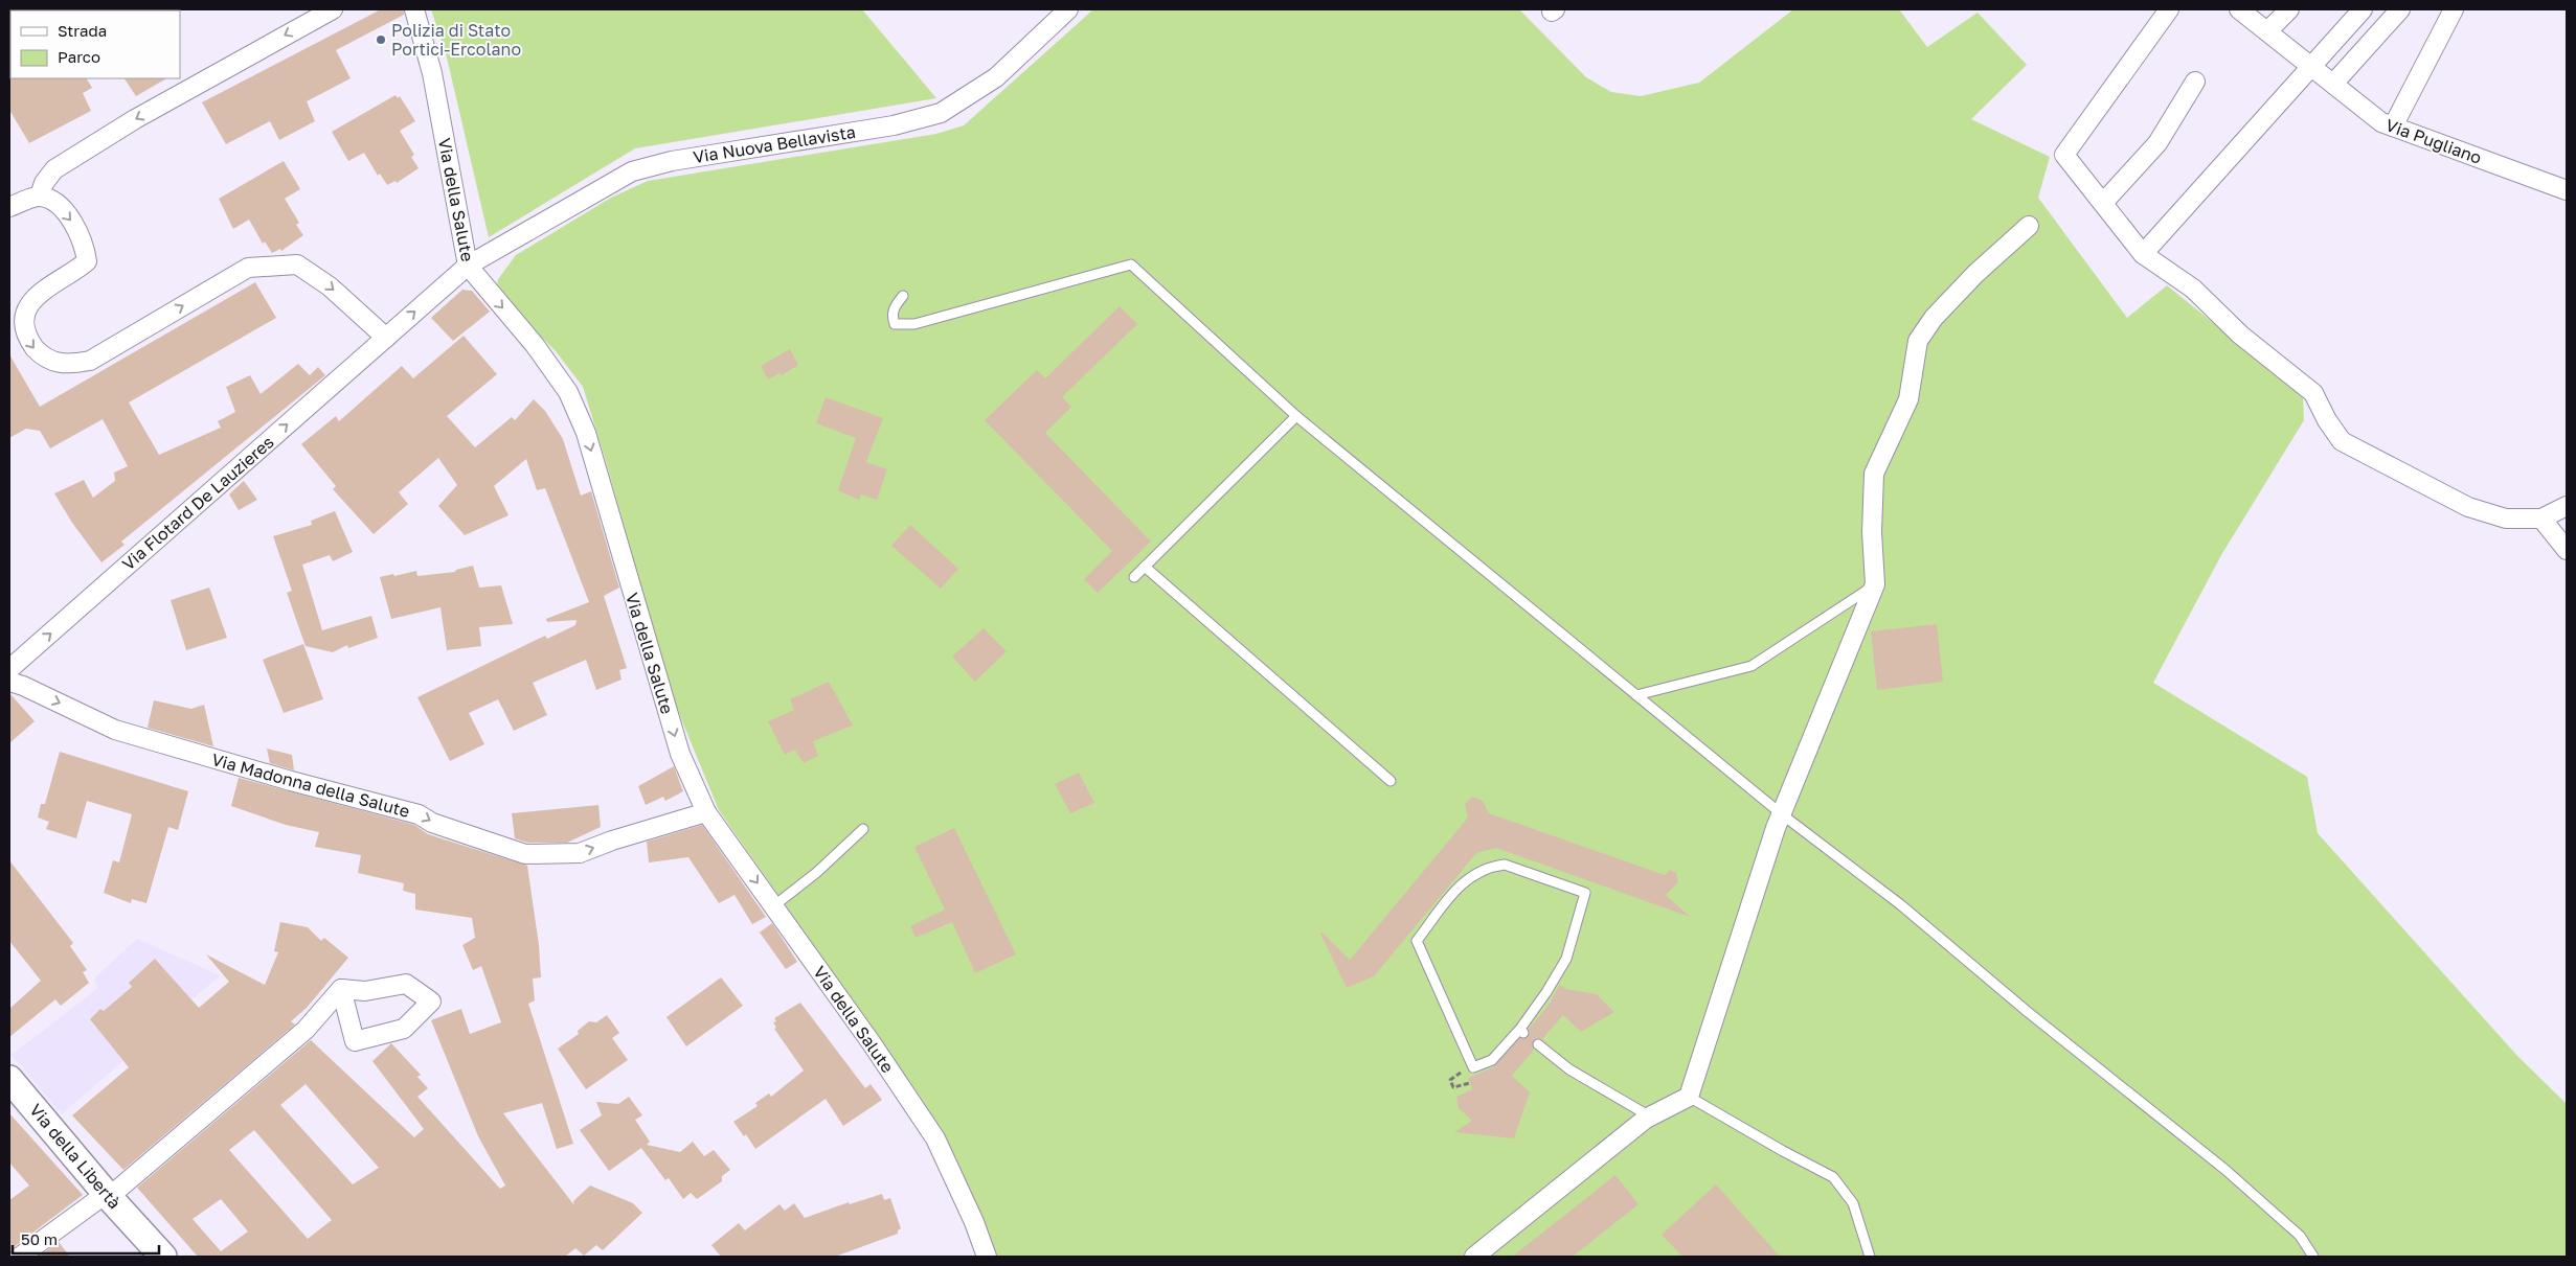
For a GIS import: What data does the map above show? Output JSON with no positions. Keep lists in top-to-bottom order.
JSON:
{
  "streets": {
    "street": [
      "Via Pugliano",
      "Via Nuova Bellavista",
      "Via della Salute",
      "Via Flotard De Lauzieres",
      "Via Madonna della Salute",
      "Via della Libertà"
    ]
  },
  "crossings": [
    ["Via Nuova Bellavista", "Via della Salute"],
    ["Via Nuova Bellavista", "Via Flotard De Lauzieres"],
    ["Via della Salute", "Via Flotard De Lauzieres"],
    ["Via della Salute", "Via Madonna della Salute"]
  ],
  "one_way": ["Via della Salute", "Via Flotard De Lauzieres", "Via Madonna della Salute"],
  "places": ["Polizia di Stato Portici-Ercolano"],
  "legend": ["Strada", "Parco"],
  "scale_bar": "50 m"
}
